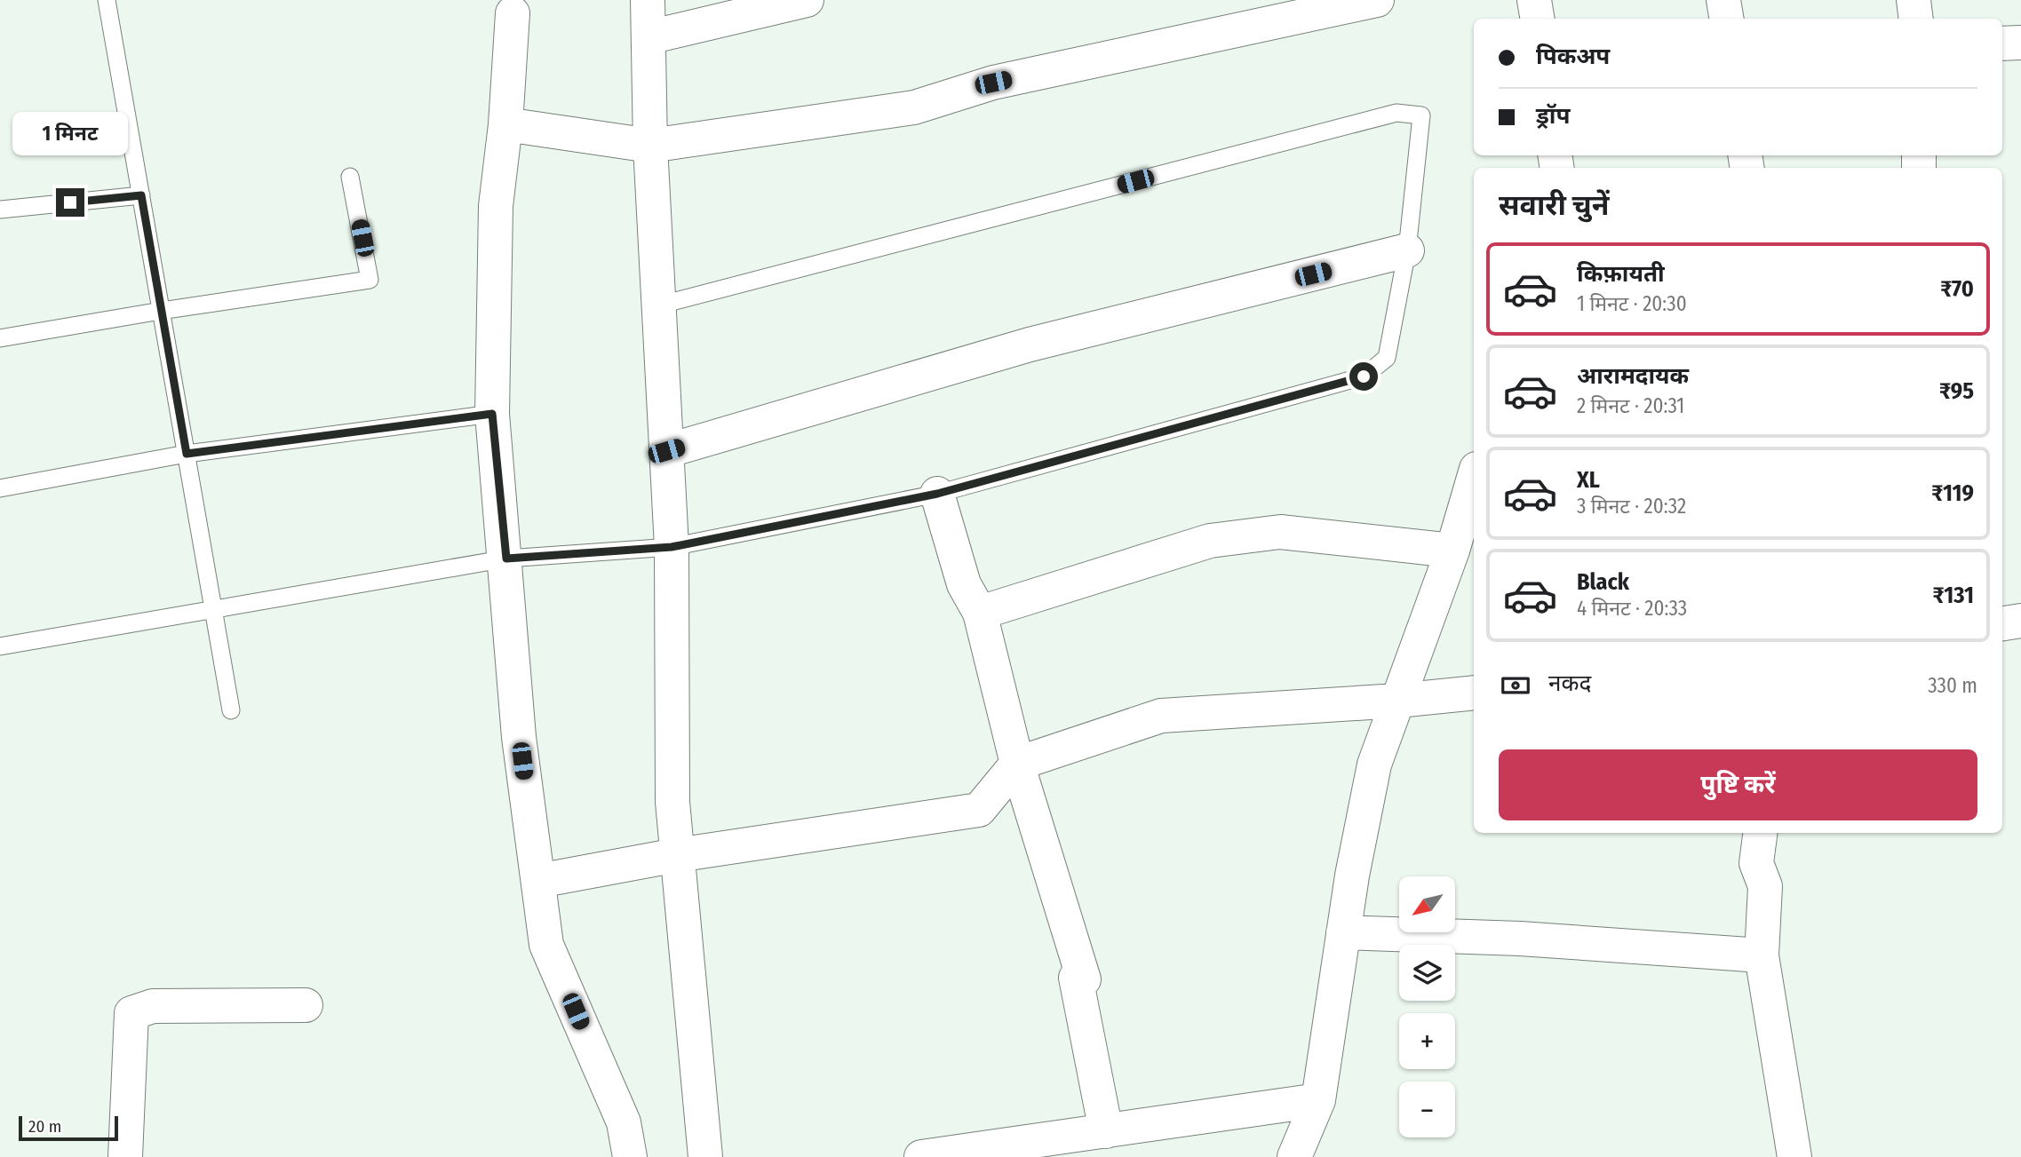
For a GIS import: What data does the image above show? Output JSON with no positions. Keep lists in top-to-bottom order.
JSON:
{
  "scale_bar": "20 m",
  "north": "bottom left",
  "page": {
    "banner": ["पिकअप", "ड्रॉप"],
    "bubble": "1 मिनट",
    "heading": "सवारी चुनें",
    "list": [
      {
        "name": "किफ़ायती",
        "note": "1 मिनट · 20:30",
        "value": "₹70"
      },
      {
        "name": "आरामदायक",
        "note": "2 मिनट · 20:31",
        "value": "₹95"
      },
      {
        "name": "XL",
        "note": "3 मिनट · 20:32",
        "value": "₹119"
      },
      {
        "name": "Black",
        "note": "4 मिनट · 20:33",
        "value": "₹131"
      }
    ],
    "pay": ["नकद", "330 m"],
    "buttons": "पुष्टि करें",
    "map_buttons": ["+", "−"],
    "scale": "20 m"
  }
}
